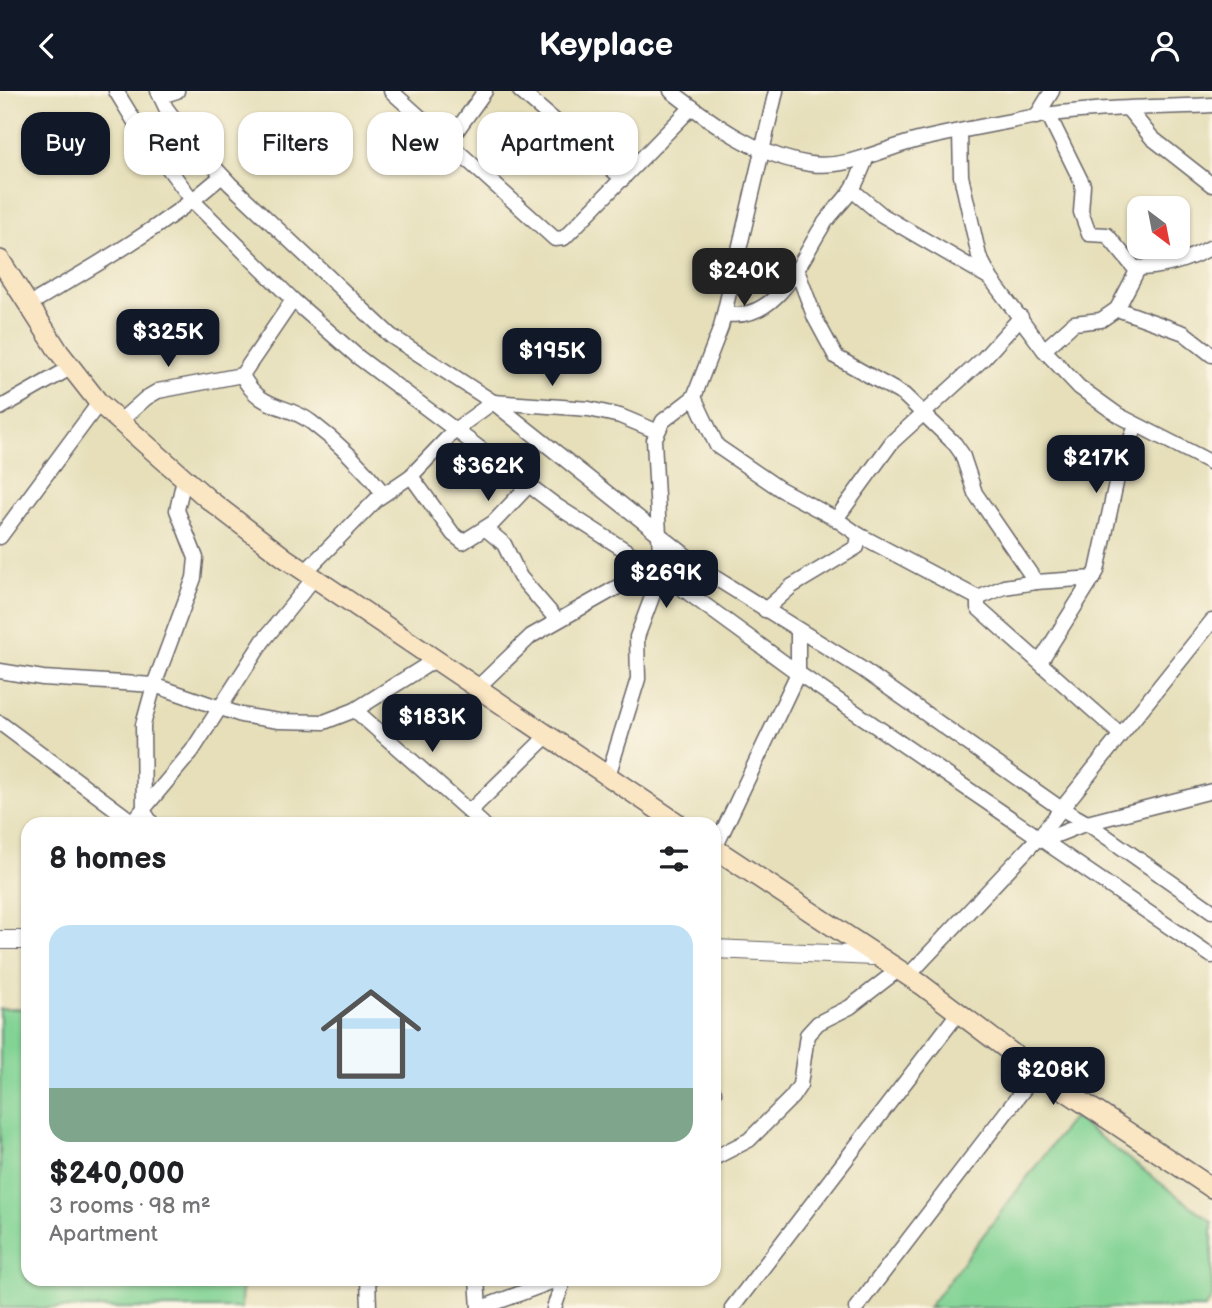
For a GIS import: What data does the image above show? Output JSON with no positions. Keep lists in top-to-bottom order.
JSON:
{
  "north": "bottom right",
  "page": {
    "header": "Keyplace",
    "chip": [
      "Buy",
      "Rent",
      "Filters",
      "New",
      "Apartment"
    ],
    "price": [
      "$240K",
      "$325K",
      "$195K",
      "$217K",
      "$362K",
      "$269K",
      "$183K",
      "$208K"
    ],
    "heading": "8 homes",
    "list": [
      {
        "name": "$240,000",
        "note": "3 rooms · 98 m² · Apartment"
      }
    ]
  }
}
